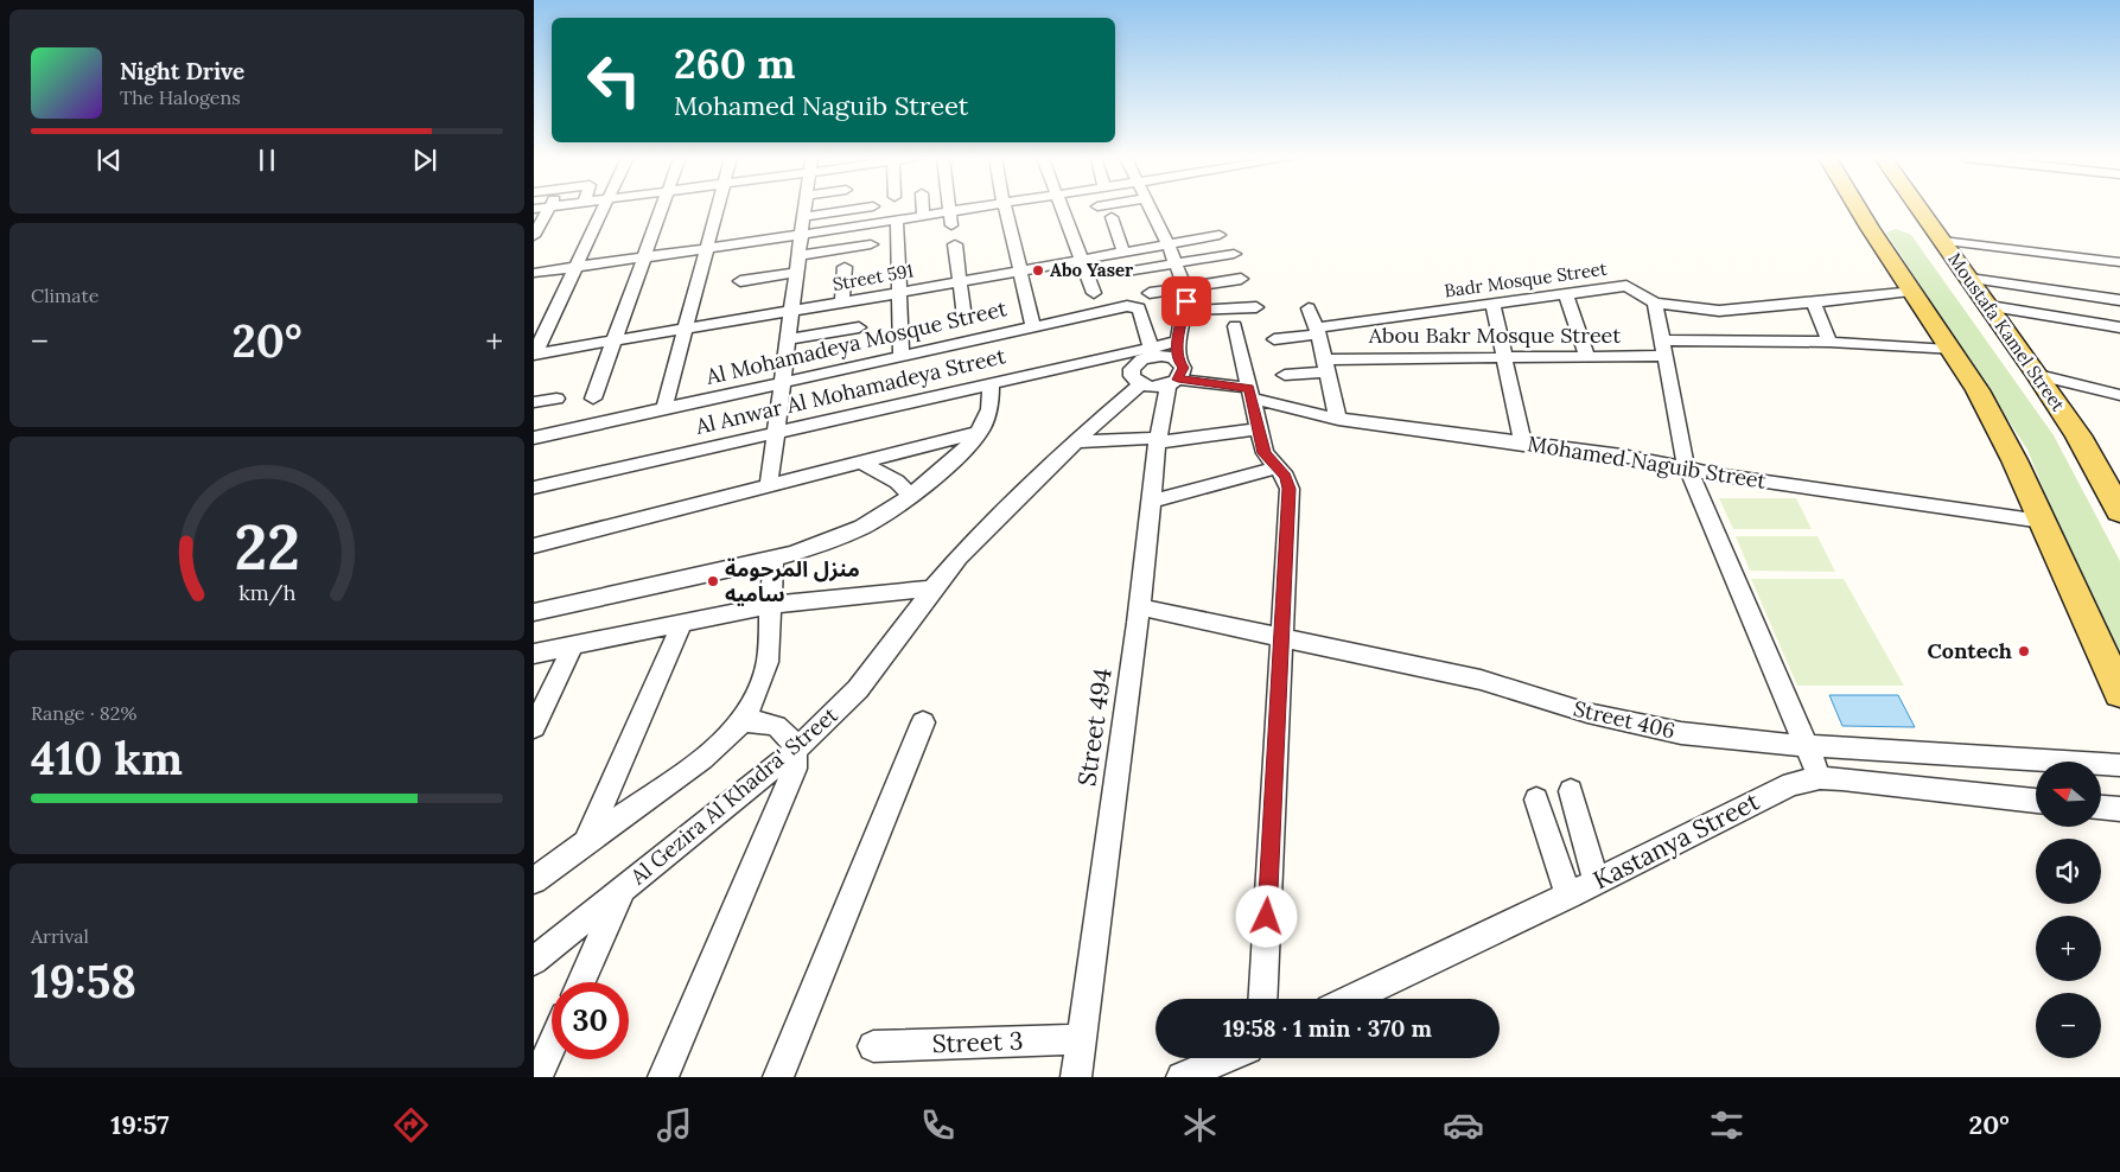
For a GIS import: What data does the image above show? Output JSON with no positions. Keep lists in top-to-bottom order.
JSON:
{
  "streets": {
    "main road": ["Moustafa Kamel Street"],
    "street": [
      "Street 591",
      "Badr Mosque Street",
      "Abou Bakr Mosque Street",
      "Al Mohamadeya Mosque Street",
      "Al Anwar Al Mohamadeya Street",
      "Mohamed Naguib Street",
      "Street 406",
      "Street 494",
      "Al Gezira Al Khadra' Street",
      "Kastanya Street",
      "Street 3"
    ]
  },
  "crossings": [
    ["Al Mohamadeya Mosque Street", "Al Anwar Al Mohamadeya Street"],
    ["Mohamed Naguib Street", "Street 494"],
    ["Mohamed Naguib Street", "Al Gezira Al Khadra' Street"],
    ["Street 406", "Street 494"],
    ["Street 494", "Street 3"]
  ],
  "places": ["Abo Yaser", "منزل المرحومة ساميه", "Contech"],
  "north": "left",
  "page": {
    "turn": ["260 m", "Mohamed Naguib Street"],
    "song": ["Night Drive", "The Halogens"],
    "tile": [
      "Climate",
      ["Range · 82%", "410 km"],
      ["Arrival", "19:58"]
    ],
    "heat": ["−", "20°", "+"],
    "map_buttons": ["+", "−"],
    "limit": "30",
    "trip": "19:58 · 1 min · 370 m",
    "tabs": ["19:57", "20°"],
    "gauge": ["22", "km/h"]
  }
}
